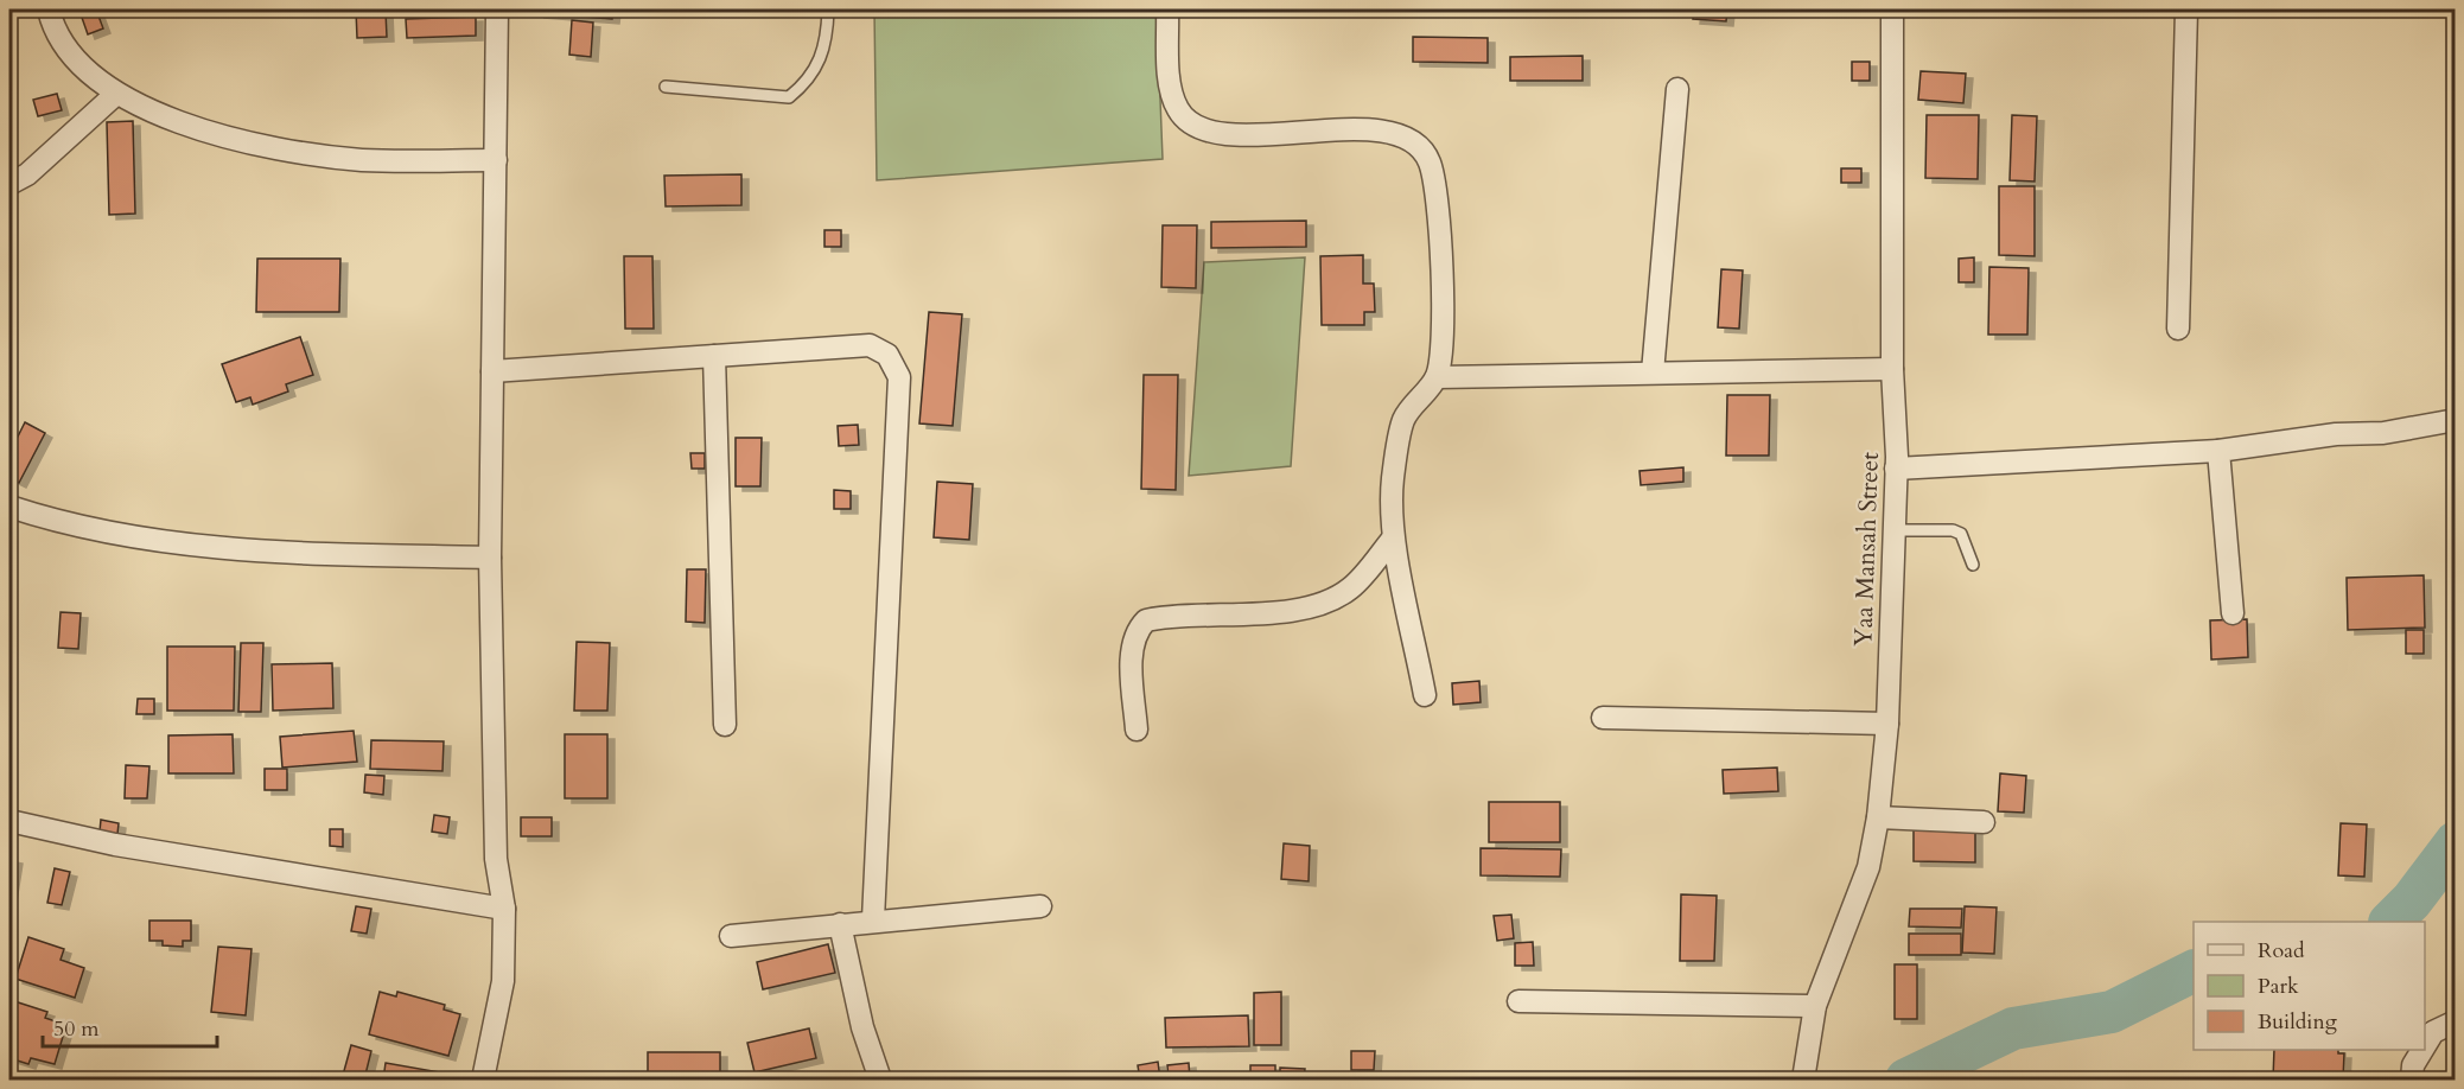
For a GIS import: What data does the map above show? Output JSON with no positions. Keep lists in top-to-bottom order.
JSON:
{
  "streets": {
    "street": ["Yaa Mansah Street"]
  },
  "legend": ["Road", "Park", "Building"],
  "scale_bar": "50 m"
}
